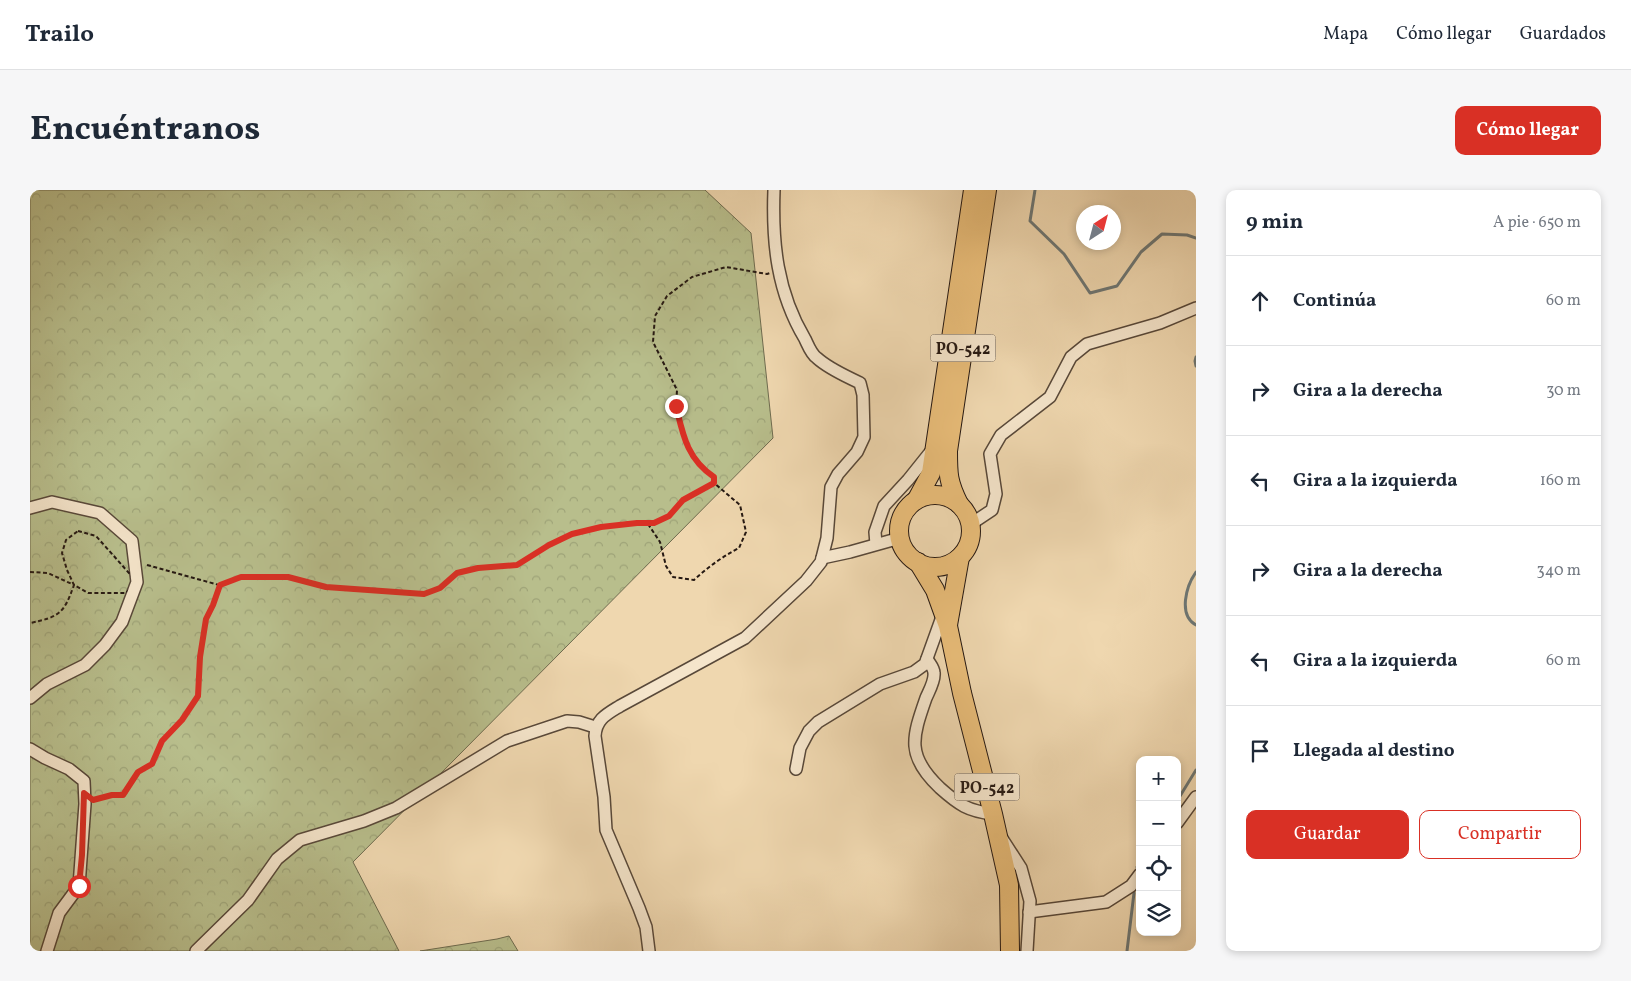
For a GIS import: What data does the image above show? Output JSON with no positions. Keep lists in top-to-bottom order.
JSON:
{
  "streets": {
    "main road": ["PO-542"]
  },
  "north": "top right",
  "page": {
    "header": "Trailo",
    "nav": ["Mapa", "Cómo llegar", "Guardados"],
    "title": "Encuéntranos",
    "buttons": [
      "Cómo llegar",
      ["Guardar", "Compartir"]
    ],
    "heading": ["9 min", "A pie · 650 m"],
    "list": [
      ["Continúa", "60 m"],
      ["Gira a la derecha", "30 m"],
      ["Gira a la izquierda", "160 m"],
      ["Gira a la derecha", "340 m"],
      ["Gira a la izquierda", "60 m"],
      "Llegada al destino"
    ],
    "map_buttons": ["+", "−"]
  }
}
